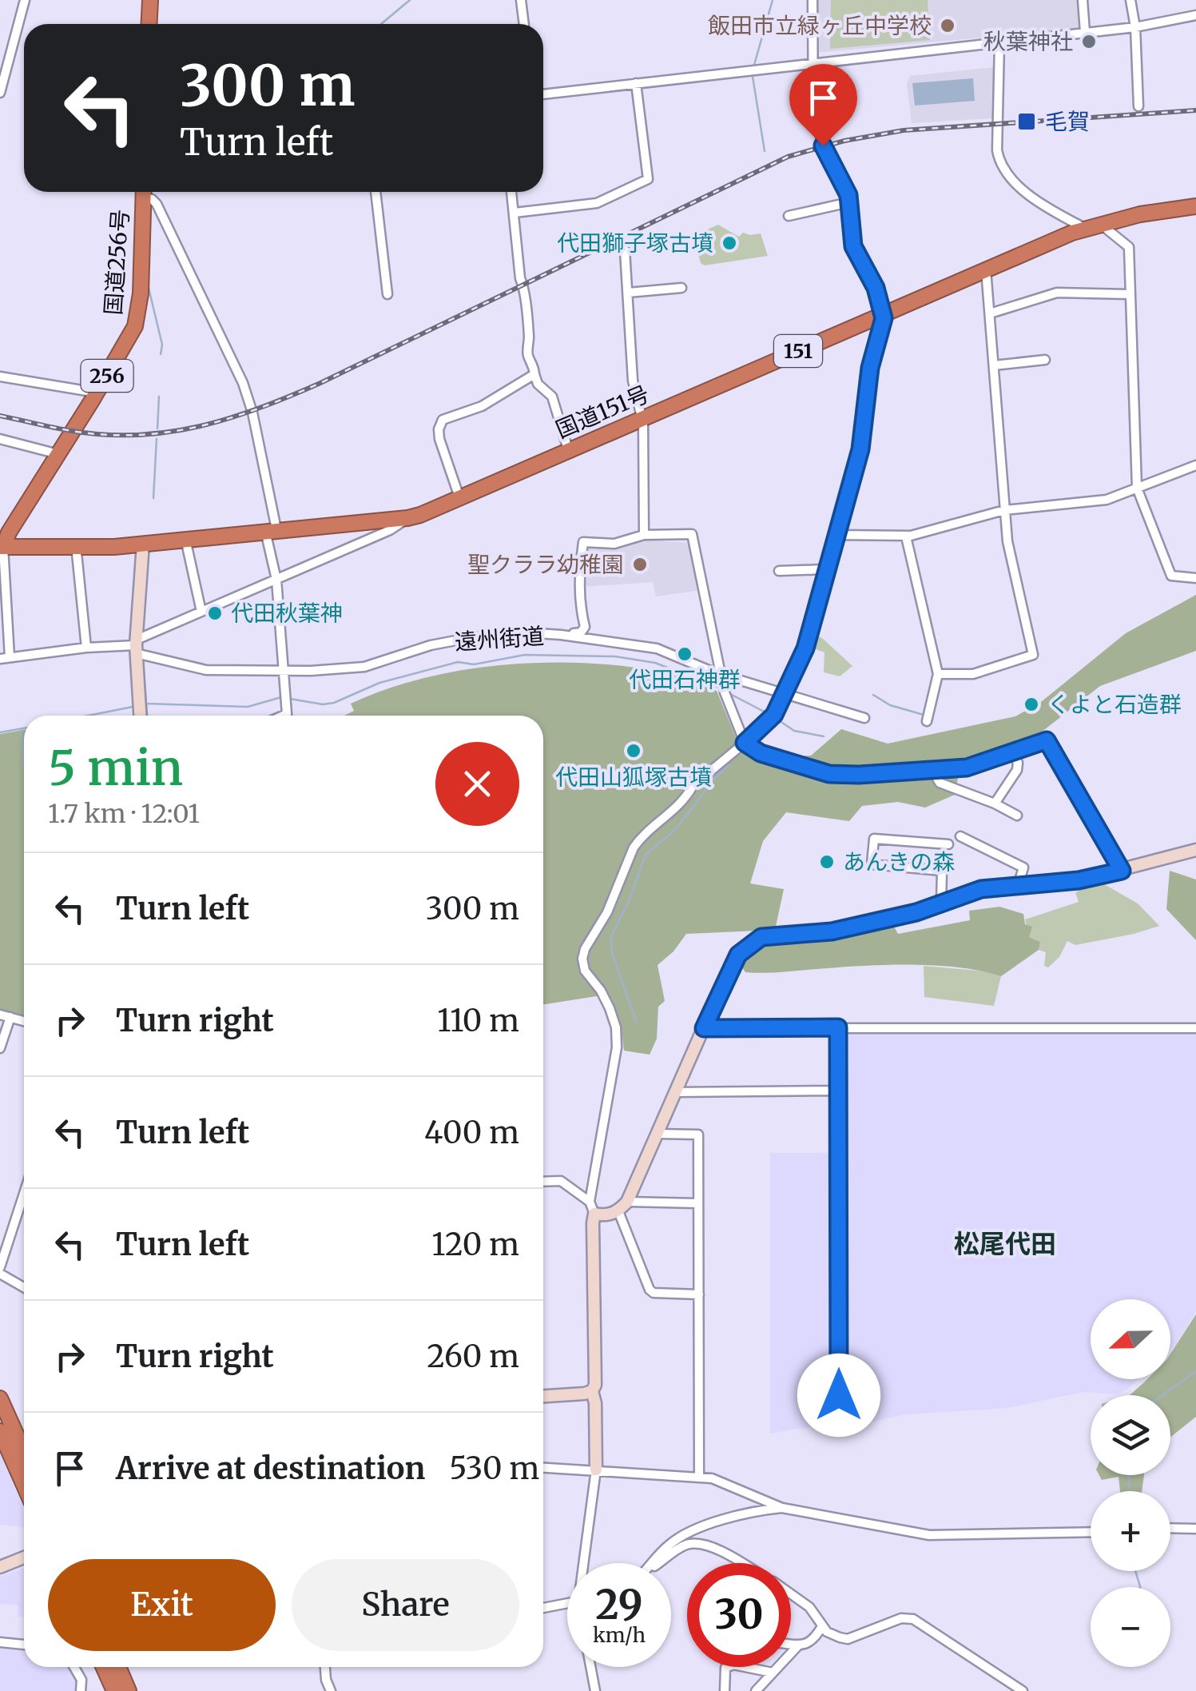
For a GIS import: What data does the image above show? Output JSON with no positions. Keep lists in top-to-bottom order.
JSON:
{
  "streets": {
    "highway": [
      "国道256号",
      "151",
      "256",
      "国道151号"
    ],
    "street": ["遠州街道"]
  },
  "crossings": [
    ["国道256号", "国道151号"],
    ["国道151号", "遠州街道"]
  ],
  "districts": ["松尾代田"],
  "places": {
    "other": [
      "飯田市立緑ヶ丘中学校",
      "秋葉神社",
      "代田獅子塚古墳",
      "聖クララ幼稚園",
      "代田秋葉神",
      "代田石神群",
      "くよと石造群",
      "代田山狐塚古墳",
      "あんきの森"
    ],
    "transit": ["毛賀"]
  },
  "north": "left",
  "page": {
    "turn": ["300 m", "Turn left"],
    "heading": ["5 min", "1.7 km · 12:01"],
    "list": [
      {
        "name": "Turn left",
        "value": "300 m"
      },
      {
        "name": "Turn right",
        "value": "110 m"
      },
      {
        "name": "Turn left",
        "value": "400 m"
      },
      {
        "name": "Turn left",
        "value": "120 m"
      },
      {
        "name": "Turn right",
        "value": "260 m"
      },
      {
        "name": "Arrive at destination",
        "value": "530 m"
      }
    ],
    "map_buttons": ["+", "−"],
    "buttons": ["Exit", "Share"],
    "speed": "29 km/h",
    "limit": "30"
  }
}
